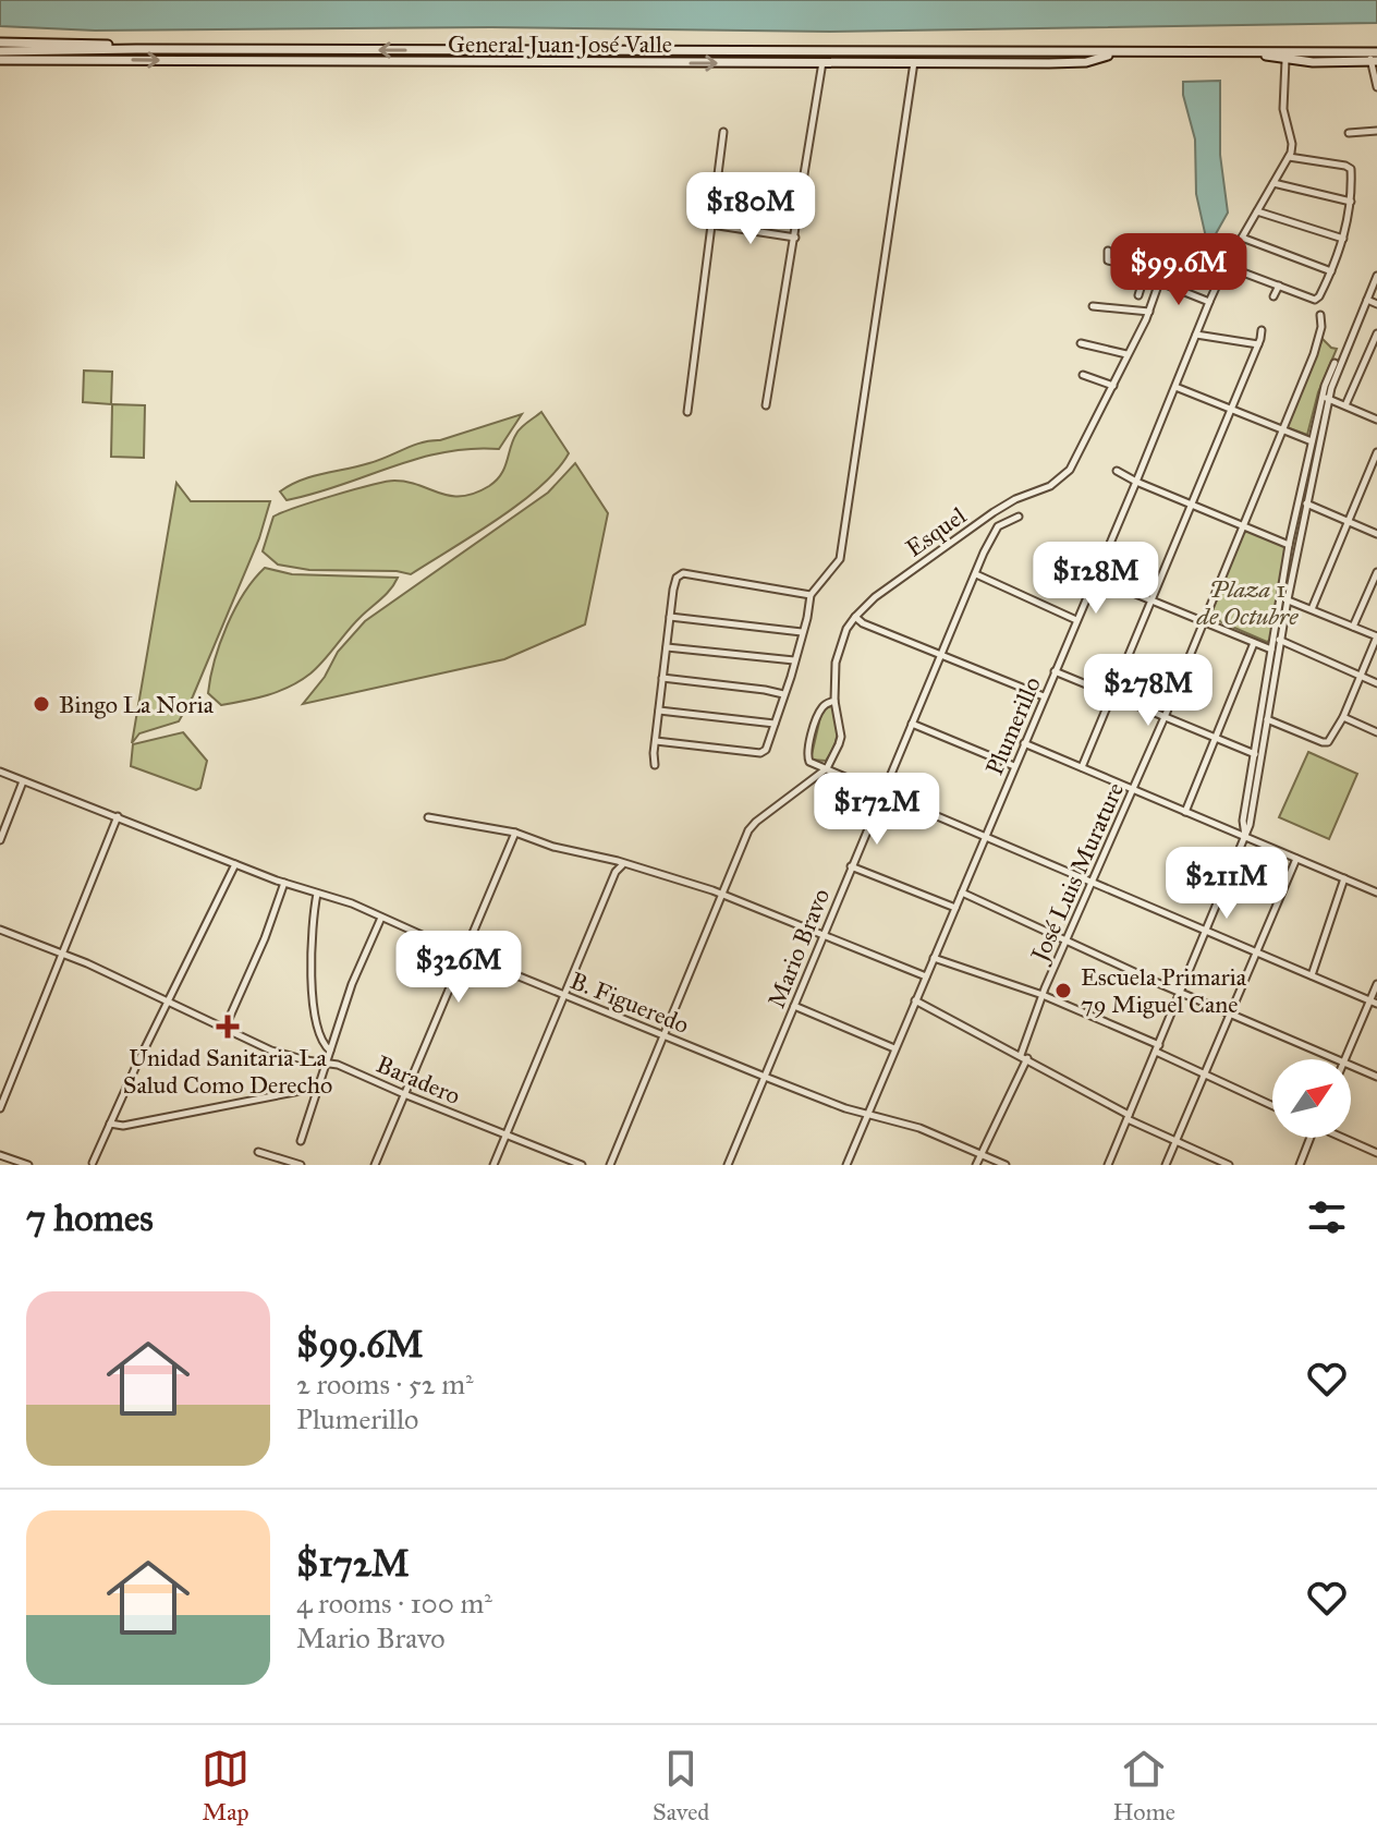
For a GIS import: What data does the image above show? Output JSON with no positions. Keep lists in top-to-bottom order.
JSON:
{
  "streets": {
    "main road": ["General Juan José Valle"],
    "street": [
      "Esquel",
      "Plumerillo",
      "José Luis Murature",
      "Mario Bravo",
      "B. Figueredo",
      "Baradero"
    ]
  },
  "crossings": [
    ["Plumerillo", "B. Figueredo"],
    ["José Luis Murature", "B. Figueredo"],
    ["Mario Bravo", "B. Figueredo"]
  ],
  "parks": ["Plaza 1 de Octubre"],
  "places": {
    "other": ["Bingo La Noria", "Escuela Primaria 79 Miguel Cane"],
    "health": ["Unidad Sanitaria La Salud Como Derecho"]
  },
  "north": "top right",
  "page": {
    "price": [
      "$180M",
      "$99.6M",
      "$128M",
      "$278M",
      "$172M",
      "$211M",
      "$326M"
    ],
    "heading": "7 homes",
    "list": [
      {
        "name": "$99.6M",
        "note": "2 rooms · 52 m² · Plumerillo"
      },
      {
        "name": "$172M",
        "note": "4 rooms · 100 m² · Mario Bravo"
      }
    ],
    "tabs": ["Map", "Saved", "Home"]
  }
}
